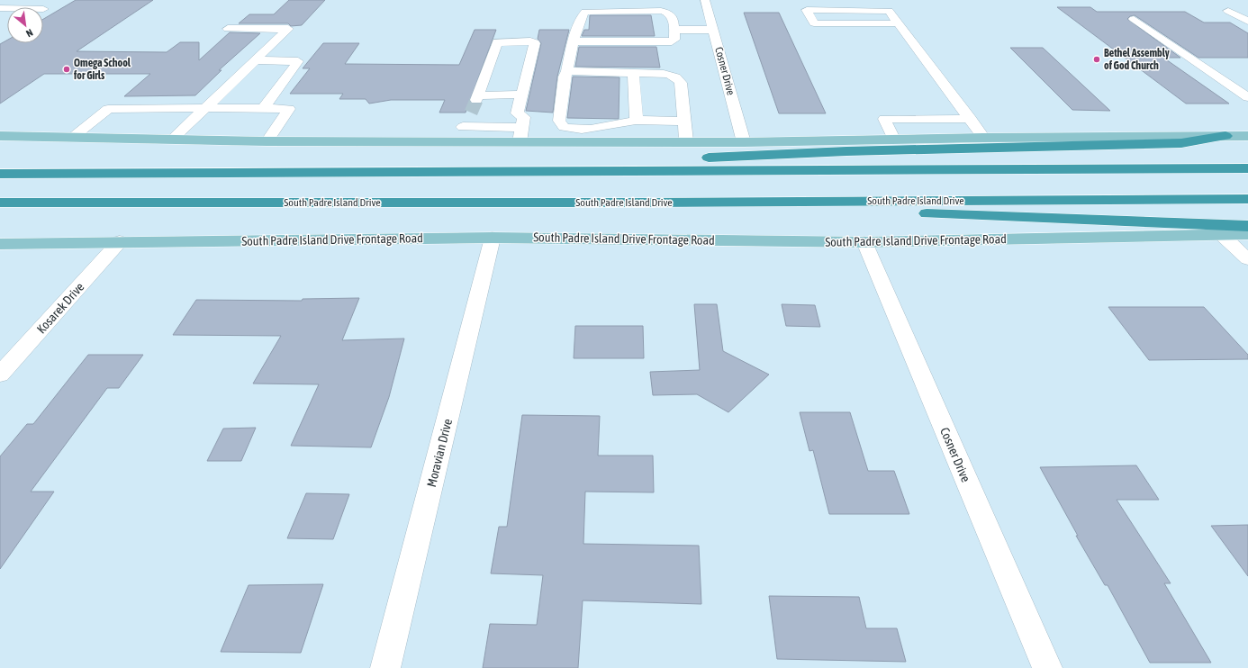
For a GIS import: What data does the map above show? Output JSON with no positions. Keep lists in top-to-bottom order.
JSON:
{
  "streets": {
    "highway": ["South Padre Island Drive"],
    "main road": ["South Padre Island Drive Frontage Road"],
    "street": ["Cosner Drive", "Kosarek Drive", "Moravian Drive"]
  },
  "crossings": [
    ["Cosner Drive", "South Padre Island Drive Frontage Road"],
    ["South Padre Island Drive Frontage Road", "Kosarek Drive"],
    ["South Padre Island Drive Frontage Road", "Moravian Drive"]
  ],
  "places": ["Bethel Assembly of God Church", "Omega School for Girls"],
  "north": "bottom right"
}
